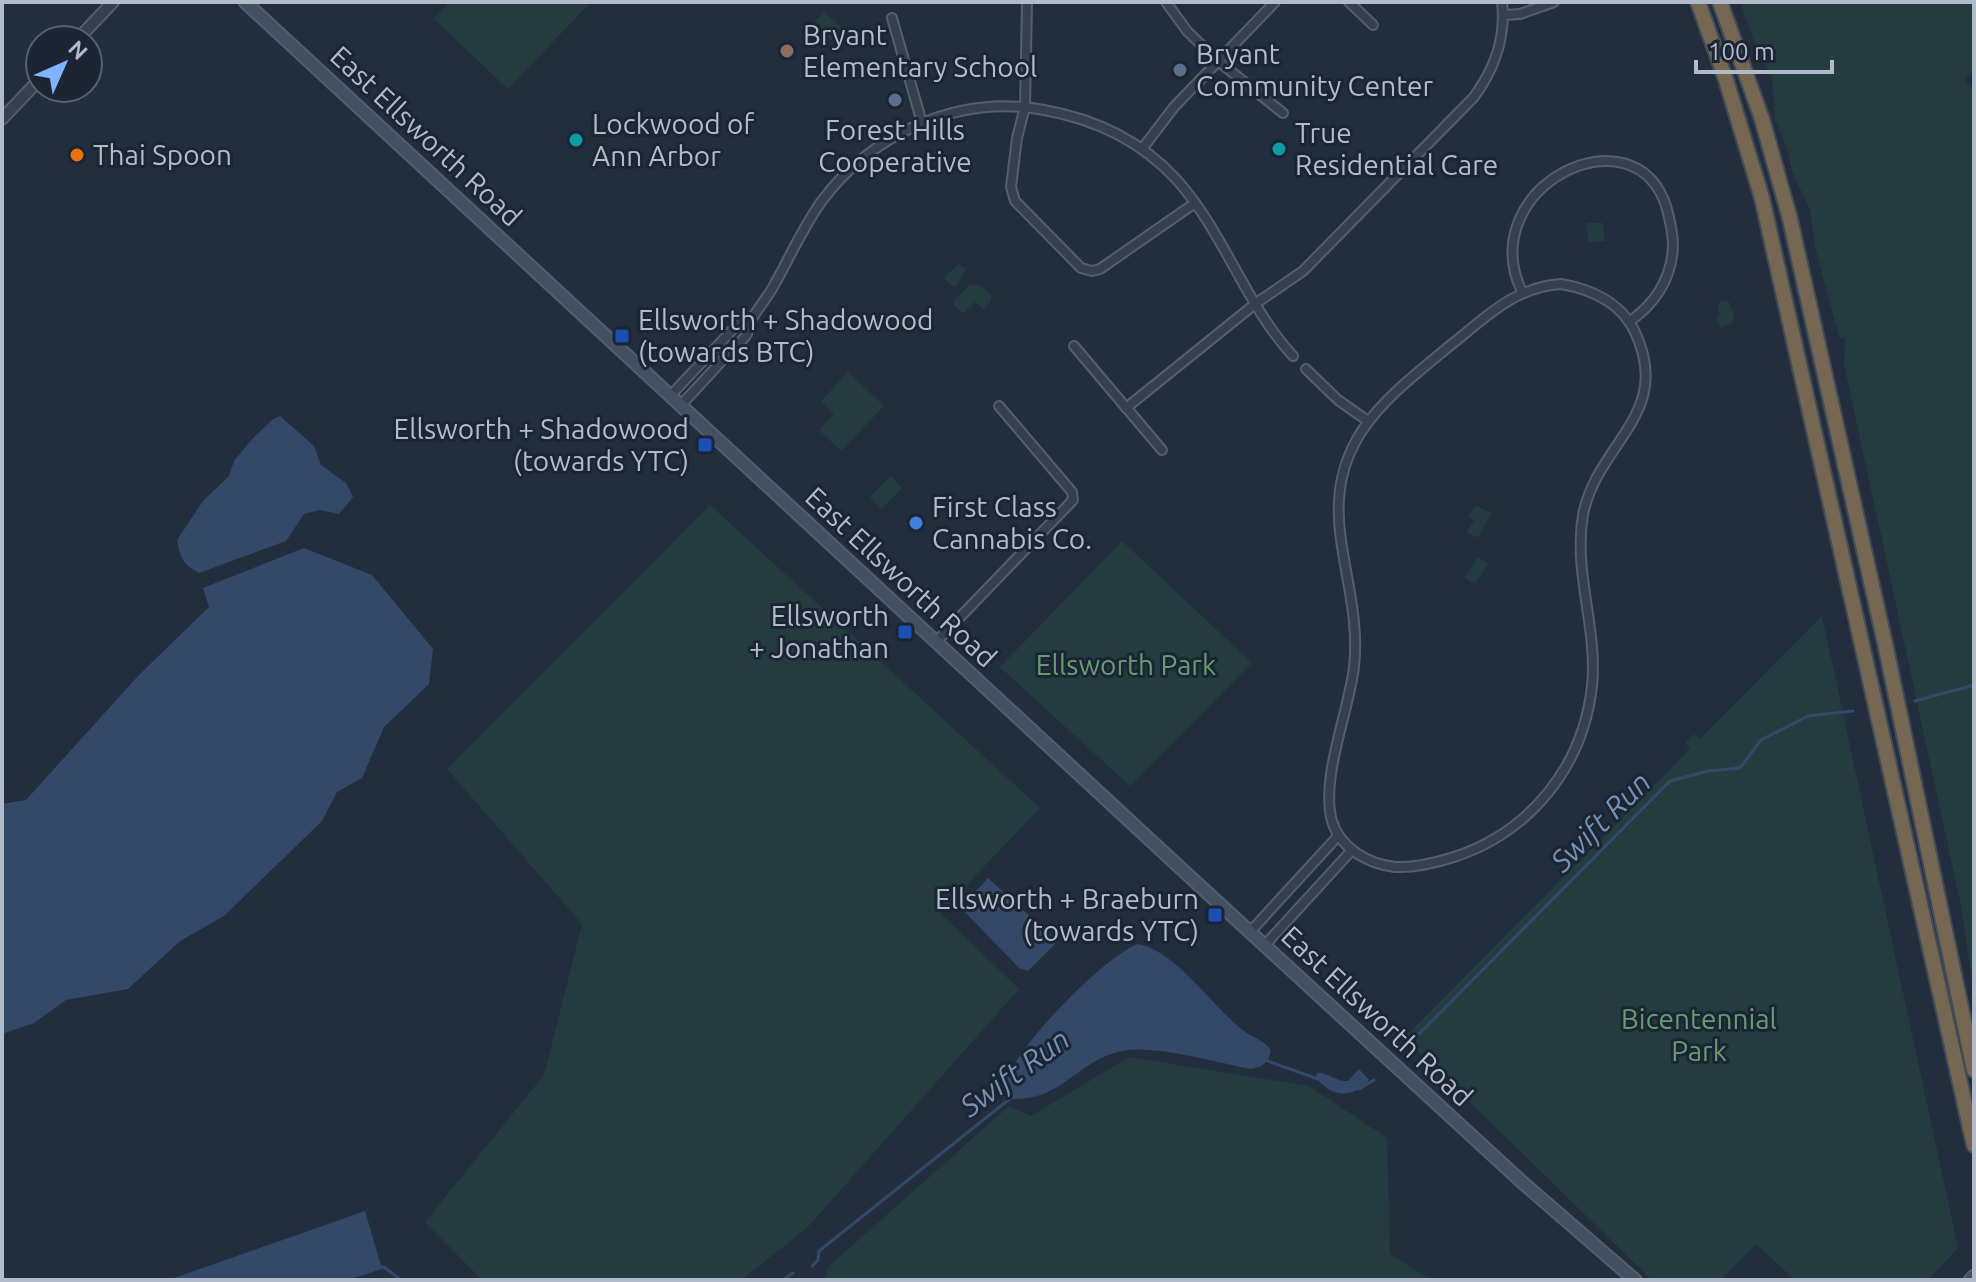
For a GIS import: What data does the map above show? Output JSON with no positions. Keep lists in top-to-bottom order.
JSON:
{
  "streets": {
    "main road": ["East Ellsworth Road"]
  },
  "water": ["Swift Run"],
  "parks": ["Ellsworth Park", "Bicentennial Park"],
  "places": {
    "other": [
      "Bryant Elementary School",
      "Bryant Community Center",
      "Forest Hills Cooperative",
      "Lockwood of Ann Arbor",
      "True Residential Care",
      "Thai Spoon",
      "First Class Cannabis Co."
    ],
    "transit": [
      "Ellsworth + Shadowood (towards BTC)",
      "Ellsworth + Shadowood (towards YTC)",
      "Ellsworth + Jonathan",
      "Ellsworth + Braeburn (towards YTC)"
    ]
  },
  "scale_bar": "100 m",
  "north": "top right"
}
